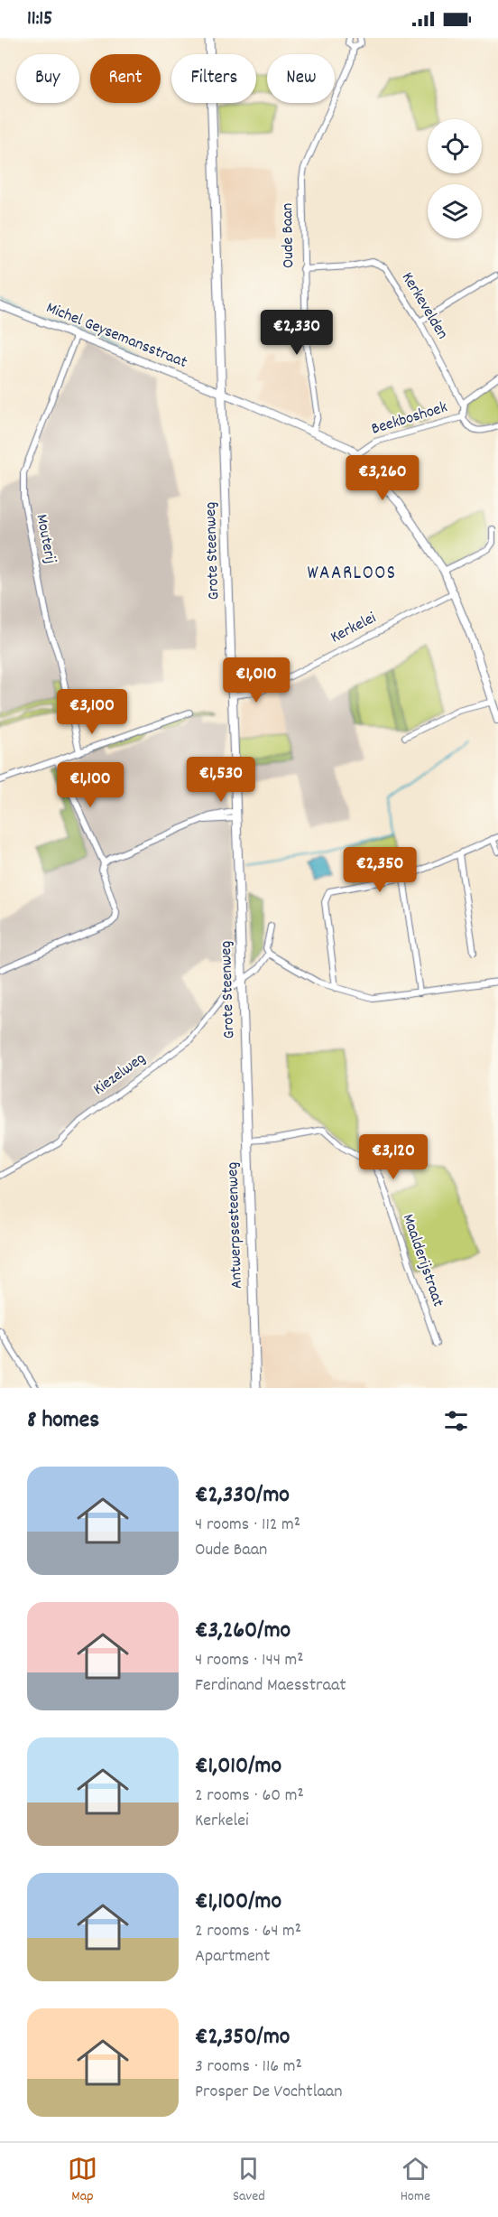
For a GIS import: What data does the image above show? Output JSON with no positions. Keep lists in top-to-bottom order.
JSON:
{
  "streets": {
    "main road": ["Grote Steenweg", "Antwerpsesteenweg"],
    "street": [
      "Oude Baan",
      "Kerkevelden",
      "Michel Geysemansstraat",
      "Beekboshoek",
      "Mouterij",
      "Kerkelei",
      "Kiezelweg",
      "Maalderijstraat"
    ]
  },
  "crossings": [
    ["Oude Baan", "Kerkevelden"],
    ["Oude Baan", "Michel Geysemansstraat"],
    ["Michel Geysemansstraat", "Beekboshoek"],
    ["Michel Geysemansstraat", "Mouterij"],
    ["Michel Geysemansstraat", "Grote Steenweg"],
    ["Michel Geysemansstraat", "Kerkelei"],
    ["Grote Steenweg", "Kerkelei"],
    ["Grote Steenweg", "Kiezelweg"],
    ["Grote Steenweg", "Antwerpsesteenweg"],
    ["Antwerpsesteenweg", "Maalderijstraat"]
  ],
  "districts": ["WAARLOOS"],
  "page": {
    "status": "11:15",
    "chip": [
      "Buy",
      "Rent",
      "Filters",
      "New"
    ],
    "price": [
      "€2,330",
      "€3,260",
      "€1,010",
      "€3,100",
      "€1,530",
      "€1,100",
      "€2,350",
      "€3,120"
    ],
    "heading": "8 homes",
    "list": [
      {
        "name": "€2,330/mo",
        "note": "4 rooms · 112 m² · Oude Baan"
      },
      {
        "name": "€3,260/mo",
        "note": "4 rooms · 144 m² · Ferdinand Maesstraat"
      },
      {
        "name": "€1,010/mo",
        "note": "2 rooms · 60 m² · Kerkelei"
      },
      {
        "name": "€1,100/mo",
        "note": "2 rooms · 64 m² · Apartment"
      },
      {
        "name": "€2,350/mo",
        "note": "3 rooms · 116 m² · Prosper De Vochtlaan"
      }
    ],
    "tabs": ["Map", "Saved", "Home"]
  }
}
